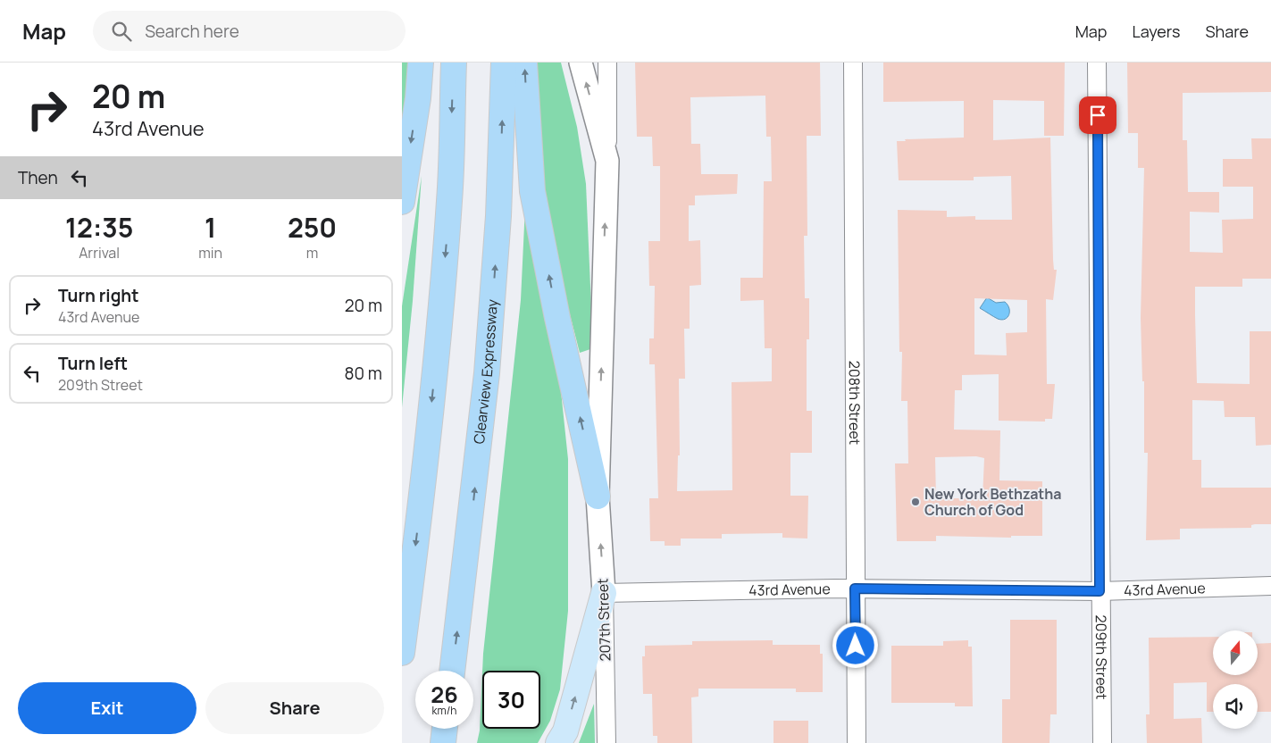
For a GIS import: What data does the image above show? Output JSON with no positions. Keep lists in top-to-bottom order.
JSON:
{
  "streets": {
    "highway": ["Clearview Expressway"],
    "street": [
      "208th Street",
      "43rd Avenue",
      "207th Street",
      "209th Street"
    ]
  },
  "crossings": [
    ["208th Street", "43rd Avenue"],
    ["43rd Avenue", "207th Street"],
    ["43rd Avenue", "209th Street"]
  ],
  "one_way": ["207th Street"],
  "places": ["New York Bethzatha Church of God"],
  "north": "top",
  "page": {
    "header": "Map",
    "search": "Search here",
    "nav": ["Map", "Layers", "Share"],
    "turn": ["20 m", "43rd Avenue"],
    "then": "Then",
    "eta": [
      "12:35",
      "Arrival",
      "1",
      "min",
      "250",
      "m"
    ],
    "list": [
      {
        "name": "Turn right",
        "note": "43rd Avenue",
        "value": "20 m"
      },
      {
        "name": "Turn left",
        "note": "209th Street",
        "value": "80 m"
      }
    ],
    "speed": "26 km/h",
    "limit": "30",
    "buttons": ["Exit", "Share"]
  }
}
